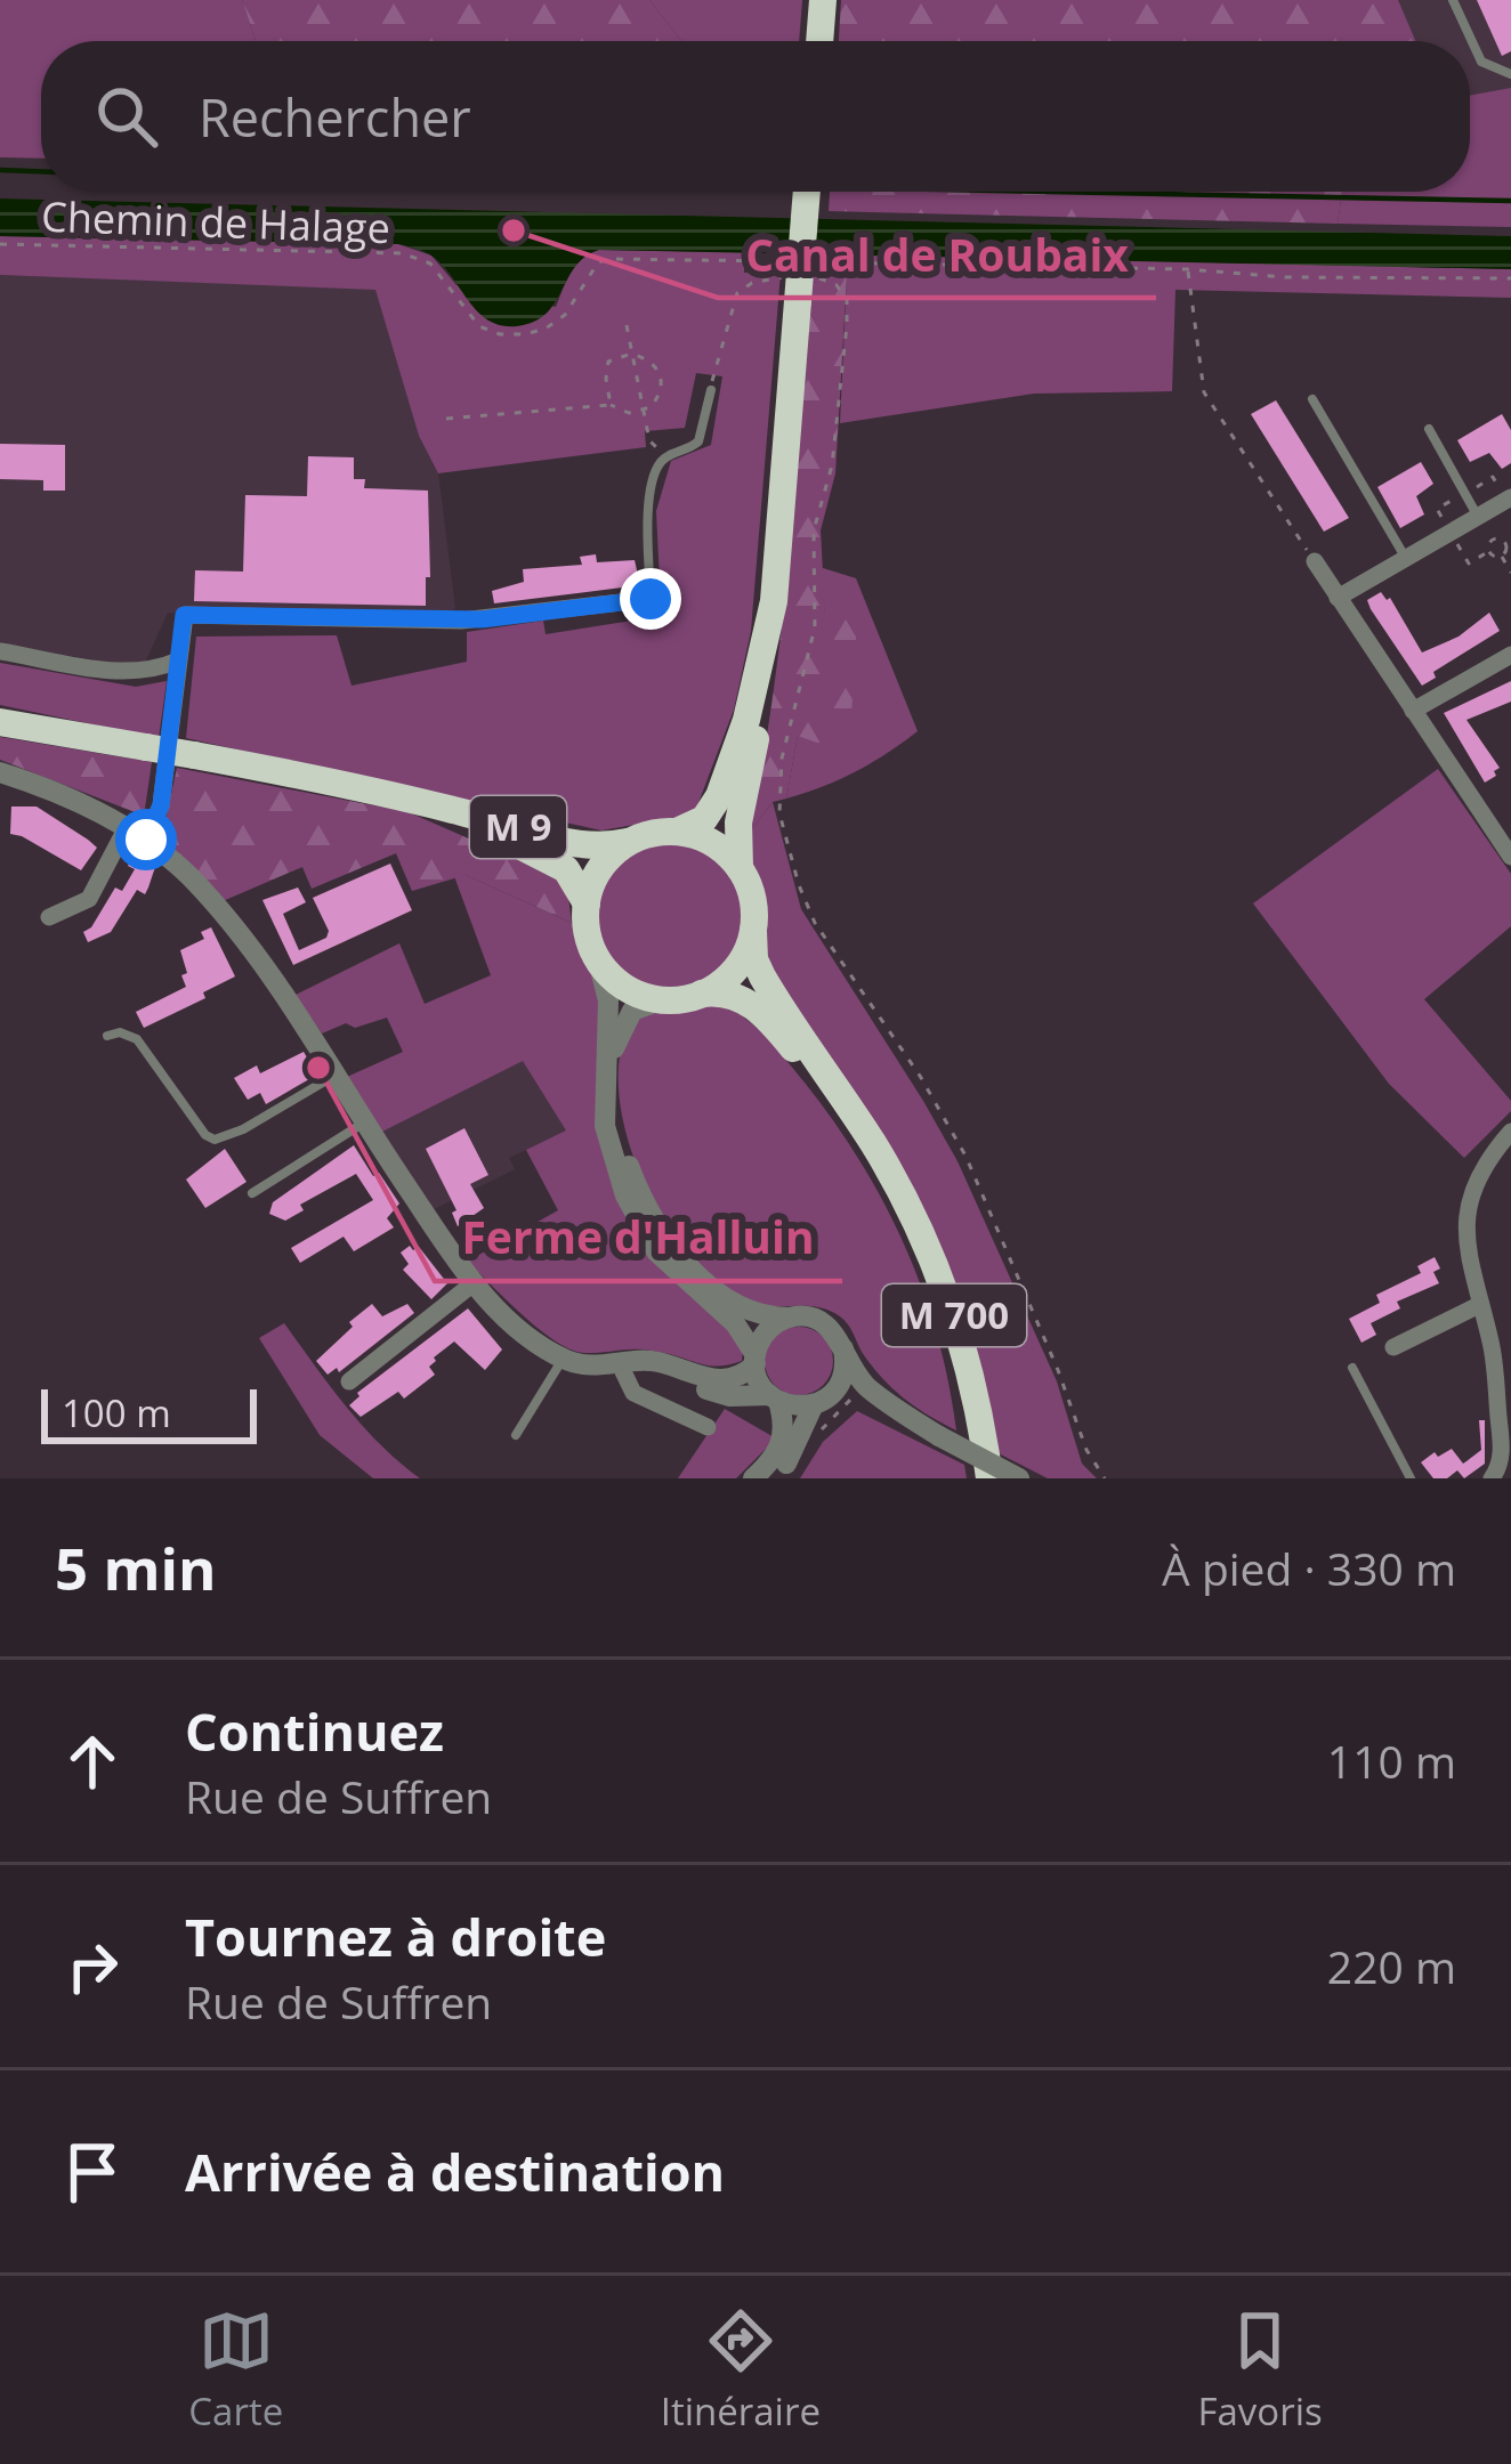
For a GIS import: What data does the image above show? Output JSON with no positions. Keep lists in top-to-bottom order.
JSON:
{
  "streets": {
    "highway": ["M 9", "M 700"],
    "path": ["Chemin de Halage"]
  },
  "crossings": [
    ["M 9", "M 700"]
  ],
  "places": ["Canal de Roubaix", "Ferme d'Halluin"],
  "scale_bar": "100 m",
  "page": {
    "search": "Rechercher",
    "scale": "100 m",
    "heading": ["5 min", "À pied · 330 m"],
    "list": [
      ["Continuez", "Rue de Suffren", "110 m"],
      ["Tournez à droite", "Rue de Suffren", "220 m"],
      "Arrivée à destination"
    ],
    "nav": ["Carte", "Itinéraire", "Favoris"]
  }
}
